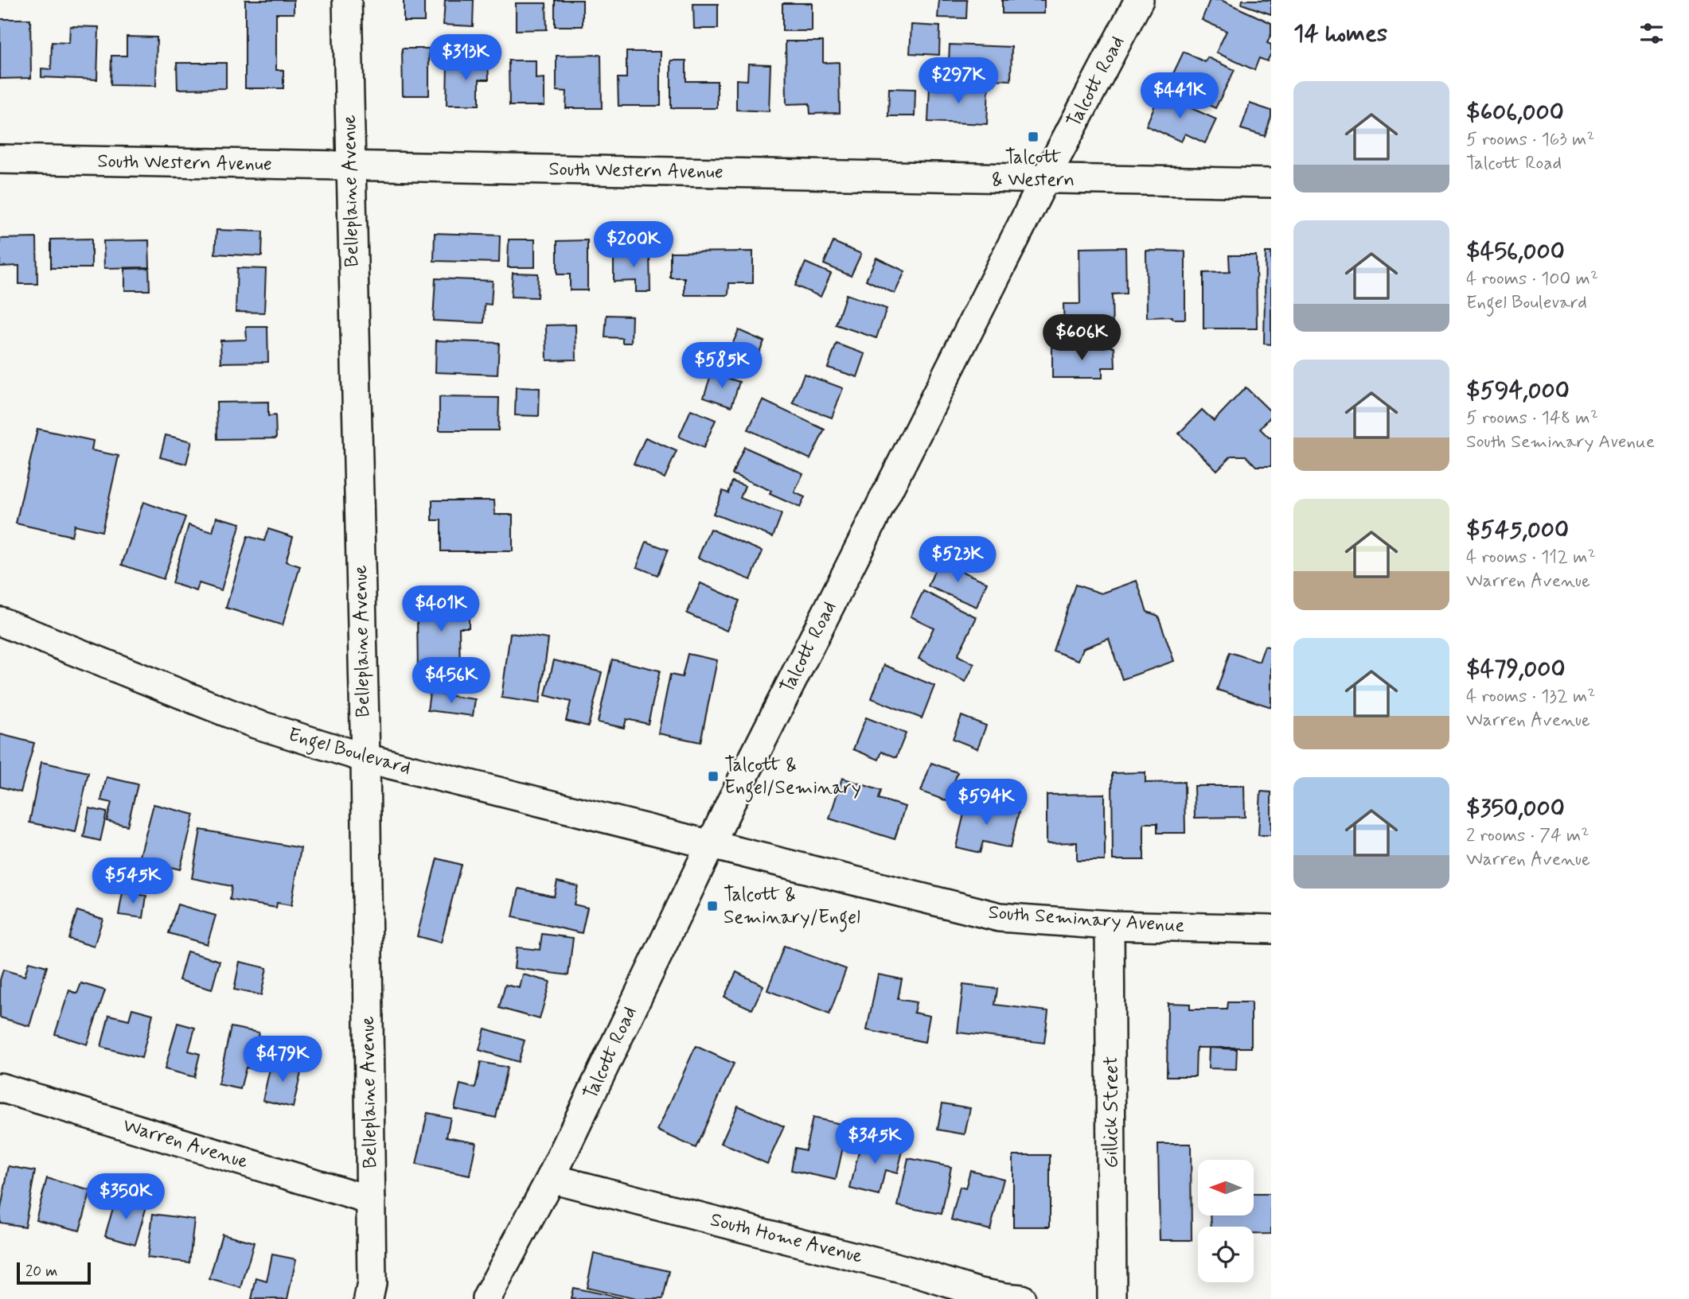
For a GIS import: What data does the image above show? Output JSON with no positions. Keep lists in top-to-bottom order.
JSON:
{
  "streets": {
    "street": [
      "Talcott Road",
      "South Western Avenue",
      "Belleplaine Avenue",
      "Engel Boulevard",
      "South Seminary Avenue",
      "Gillick Street",
      "Warren Avenue",
      "South Home Avenue"
    ]
  },
  "crossings": [
    ["Talcott Road", "South Western Avenue"],
    ["Talcott Road", "Engel Boulevard"],
    ["Talcott Road", "South Seminary Avenue"],
    ["Talcott Road", "South Home Avenue"],
    ["South Western Avenue", "Belleplaine Avenue"],
    ["Belleplaine Avenue", "Engel Boulevard"],
    ["Belleplaine Avenue", "Warren Avenue"],
    ["Engel Boulevard", "South Seminary Avenue"],
    ["South Seminary Avenue", "Gillick Street"]
  ],
  "places": {
    "transit": ["Talcott & Western", "Talcott & Engel/Seminary", "Talcott & Seminary/Engel"]
  },
  "scale_bar": "20 m",
  "north": "left",
  "page": {
    "heading": "14 homes",
    "price": [
      "$313K",
      "$297K",
      "$441K",
      "$200K",
      "$606K",
      "$585K",
      "$523K",
      "$401K",
      "$456K",
      "$594K",
      "$545K",
      "$479K",
      "$345K",
      "$350K"
    ],
    "list": [
      {
        "name": "$606,000",
        "note": "5 rooms · 163 m² · Talcott Road"
      },
      {
        "name": "$456,000",
        "note": "4 rooms · 100 m² · Engel Boulevard"
      },
      {
        "name": "$594,000",
        "note": "5 rooms · 148 m² · South Seminary Avenue"
      },
      {
        "name": "$545,000",
        "note": "4 rooms · 112 m² · Warren Avenue"
      },
      {
        "name": "$479,000",
        "note": "4 rooms · 132 m² · Warren Avenue"
      },
      {
        "name": "$350,000",
        "note": "2 rooms · 74 m² · Warren Avenue"
      }
    ],
    "scale": "20 m"
  }
}
